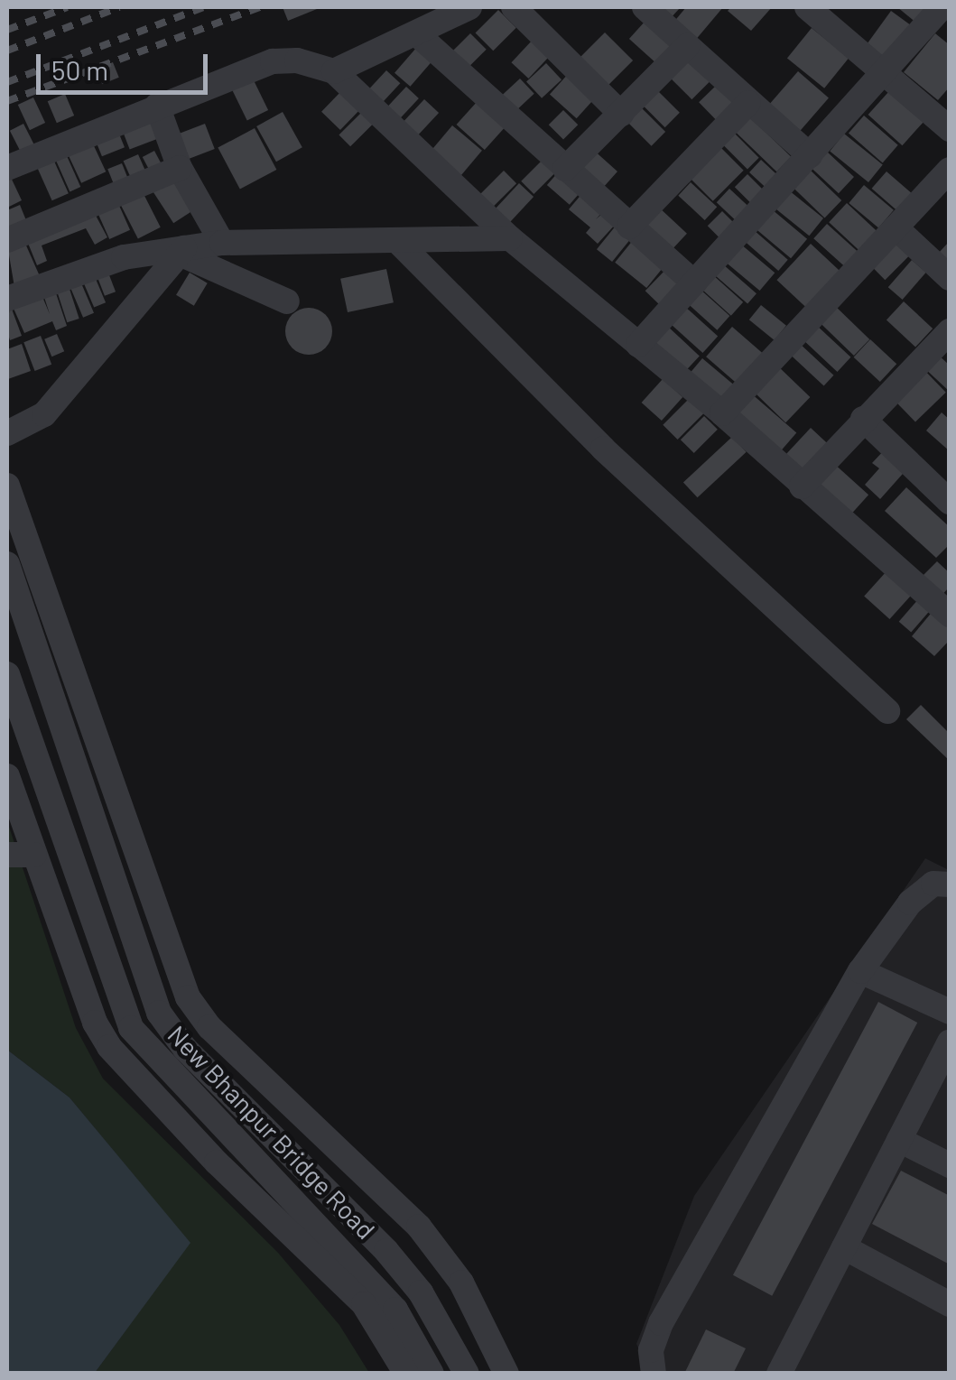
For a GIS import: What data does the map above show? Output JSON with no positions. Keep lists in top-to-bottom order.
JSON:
{
  "streets": {
    "street": ["New Bhanpur Bridge Road"]
  },
  "scale_bar": "50 m"
}
